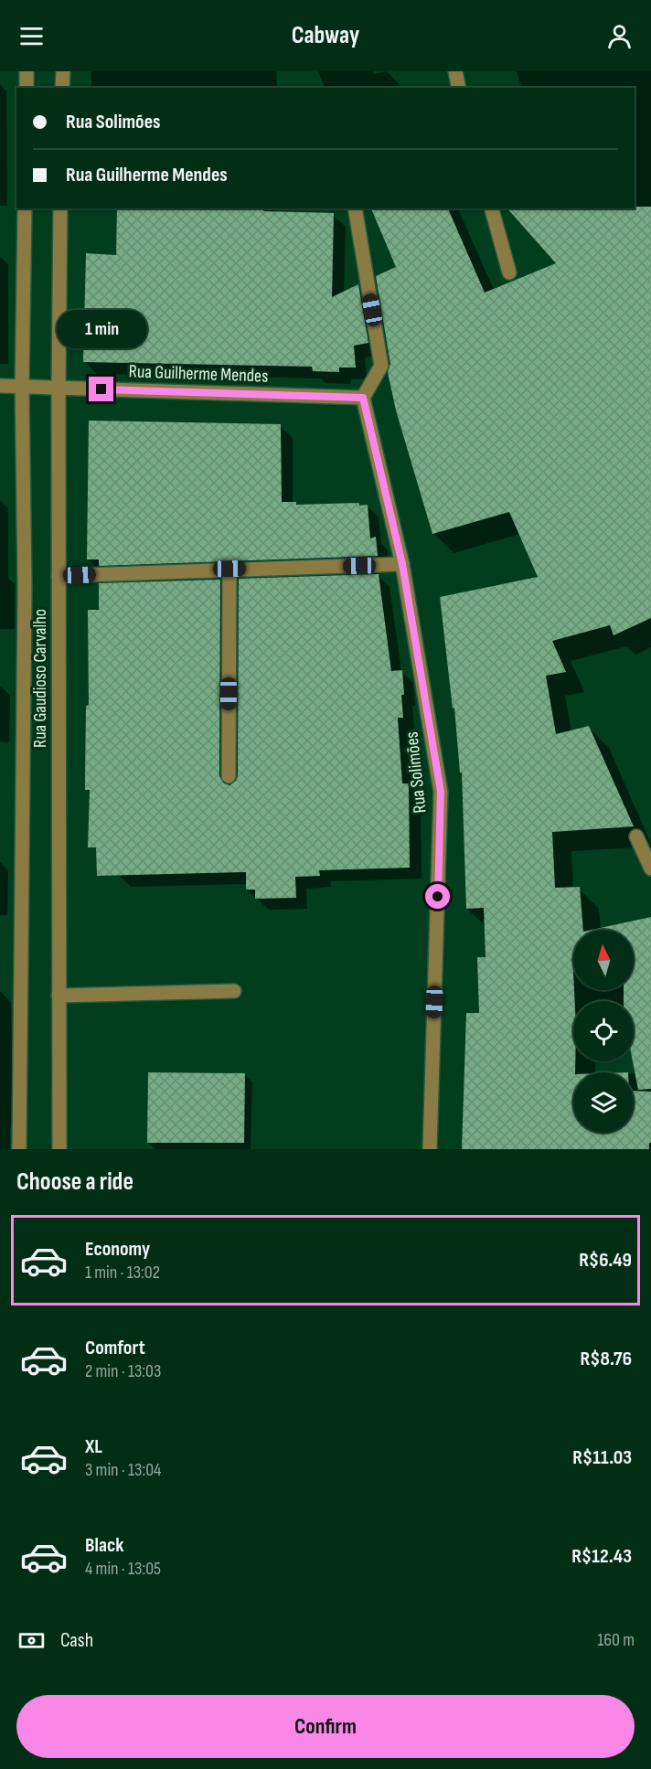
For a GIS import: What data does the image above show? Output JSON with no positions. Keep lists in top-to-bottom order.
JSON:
{
  "streets": {
    "street": ["Rua Guilherme Mendes", "Rua Gaudioso Carvalho", "Rua Solimões"]
  },
  "crossings": [
    ["Rua Guilherme Mendes", "Rua Gaudioso Carvalho"],
    ["Rua Guilherme Mendes", "Rua Solimões"]
  ],
  "north": "top",
  "page": {
    "header": "Cabway",
    "banner": ["Rua Solimões", "Rua Guilherme Mendes"],
    "bubble": "1 min",
    "heading": "Choose a ride",
    "list": [
      {
        "name": "Economy",
        "note": "1 min · 13:02",
        "value": "R$6.49"
      },
      {
        "name": "Comfort",
        "note": "2 min · 13:03",
        "value": "R$8.76"
      },
      {
        "name": "XL",
        "note": "3 min · 13:04",
        "value": "R$11.03"
      },
      {
        "name": "Black",
        "note": "4 min · 13:05",
        "value": "R$12.43"
      }
    ],
    "pay": ["Cash", "160 m"],
    "buttons": "Confirm"
  }
}
